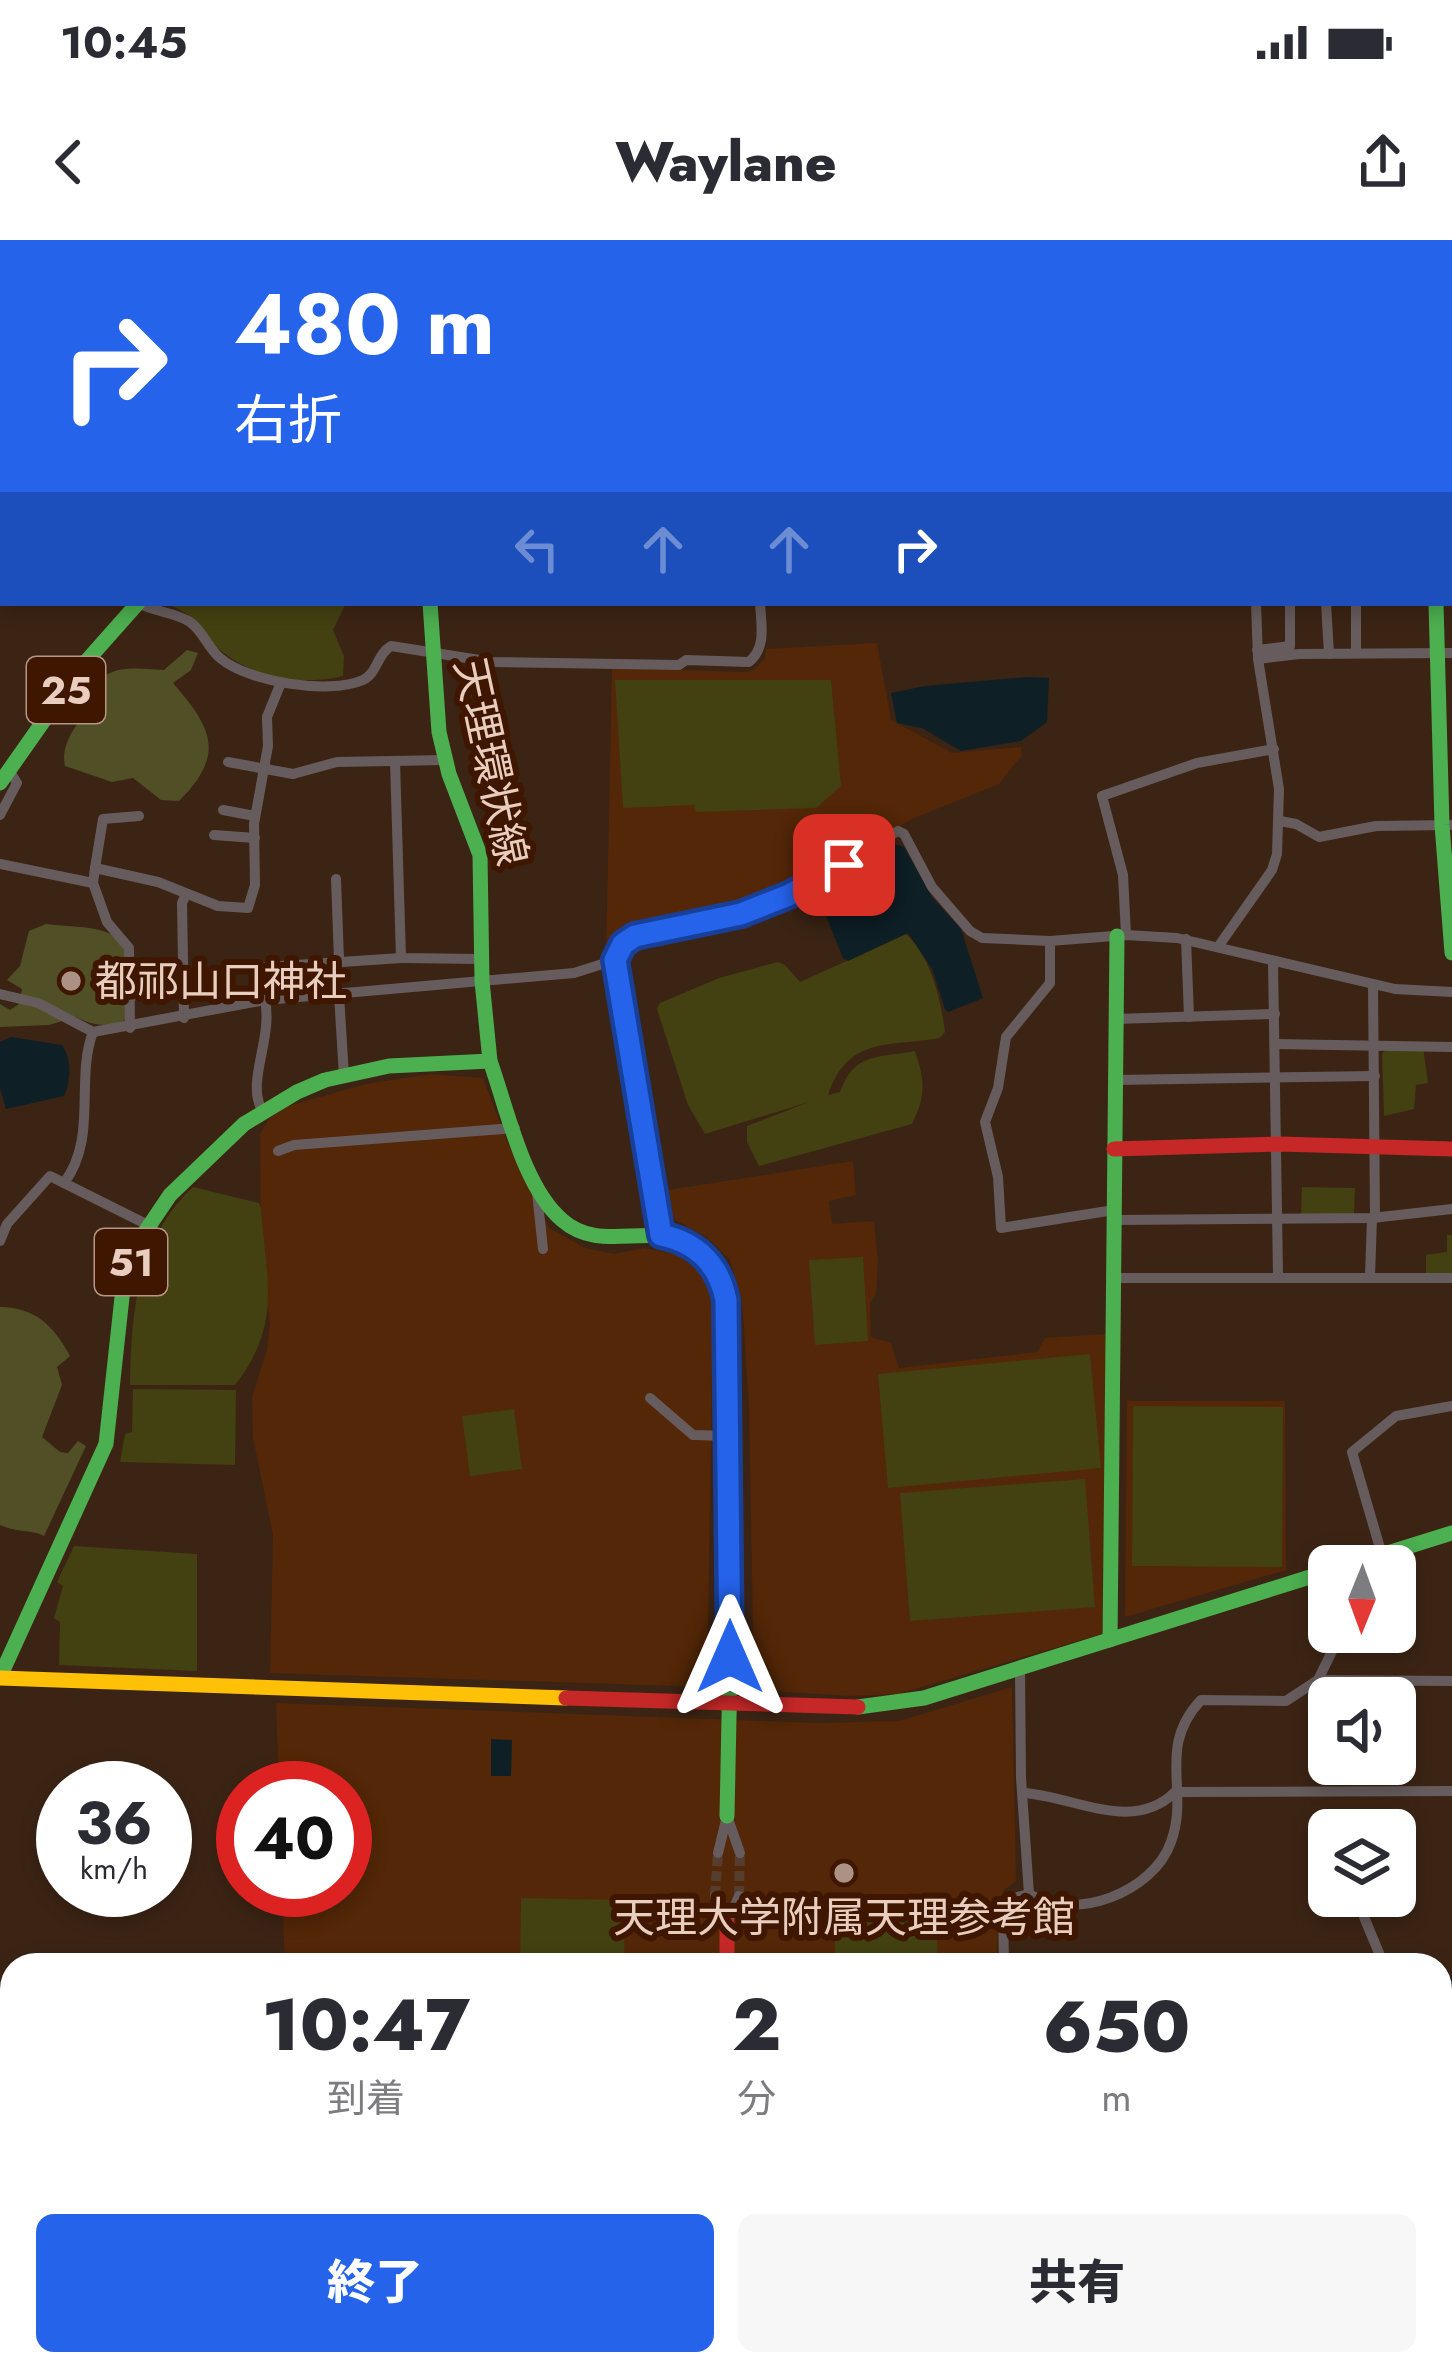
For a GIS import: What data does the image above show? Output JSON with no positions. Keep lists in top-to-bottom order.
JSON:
{
  "streets": {
    "main road": ["25", "天理環状線", "51"]
  },
  "crossings": [
    ["天理環状線", "51"]
  ],
  "places": ["都祁山口神社", "天理大学附属天理参考館"],
  "north": "bottom",
  "page": {
    "status": "10:45",
    "header": "Waylane",
    "turn": ["480 m", "右折"],
    "speed": "36 km/h",
    "limit": "40",
    "eta": [
      "10:47",
      "到着",
      "2",
      "分",
      "650",
      "m"
    ],
    "buttons": ["終了", "共有"]
  }
}
